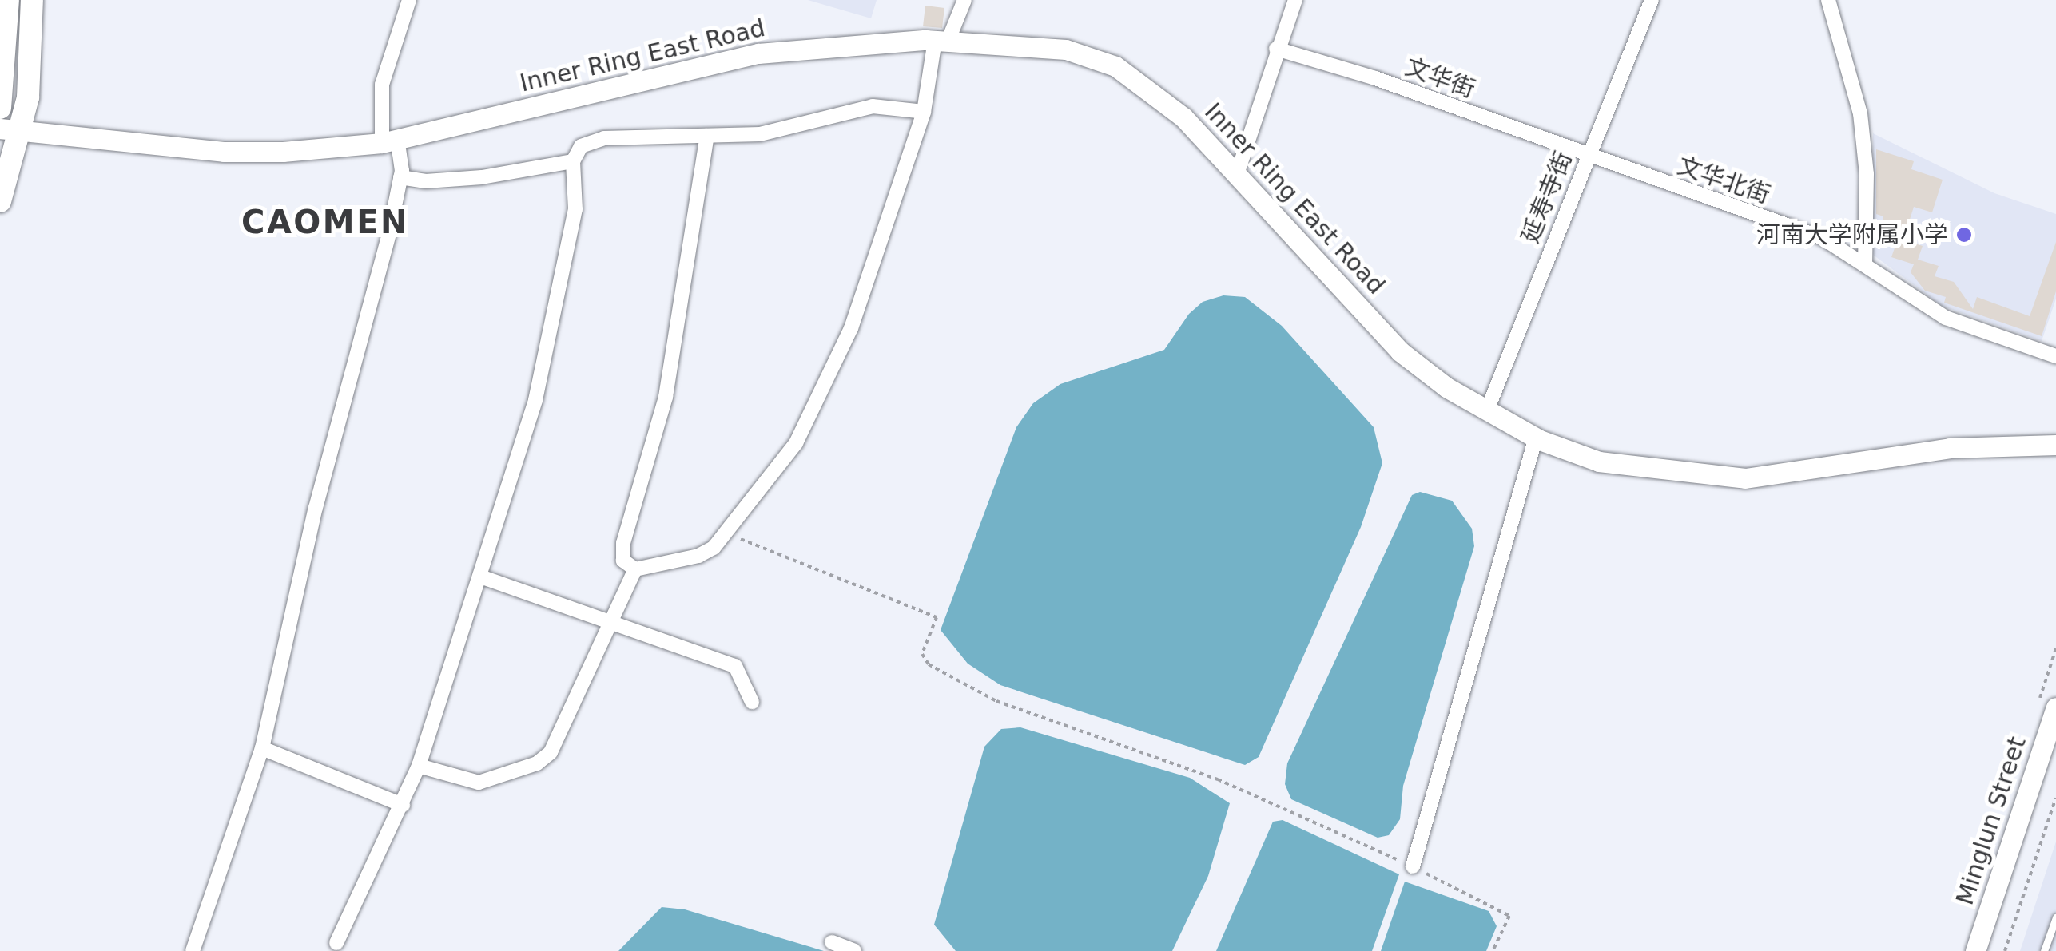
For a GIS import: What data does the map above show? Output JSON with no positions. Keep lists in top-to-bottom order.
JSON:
{
  "streets": {
    "street": [
      "Inner Ring East Road",
      "文华街",
      "文华北街",
      "延寿寺街",
      "Minglun Street"
    ]
  },
  "crossings": [
    ["Inner Ring East Road", "延寿寺街"],
    ["文华街", "文华北街"],
    ["文华街", "延寿寺街"],
    ["文华北街", "延寿寺街"]
  ],
  "districts": ["CAOMEN"],
  "places": ["河南大学附属小学"]
}
